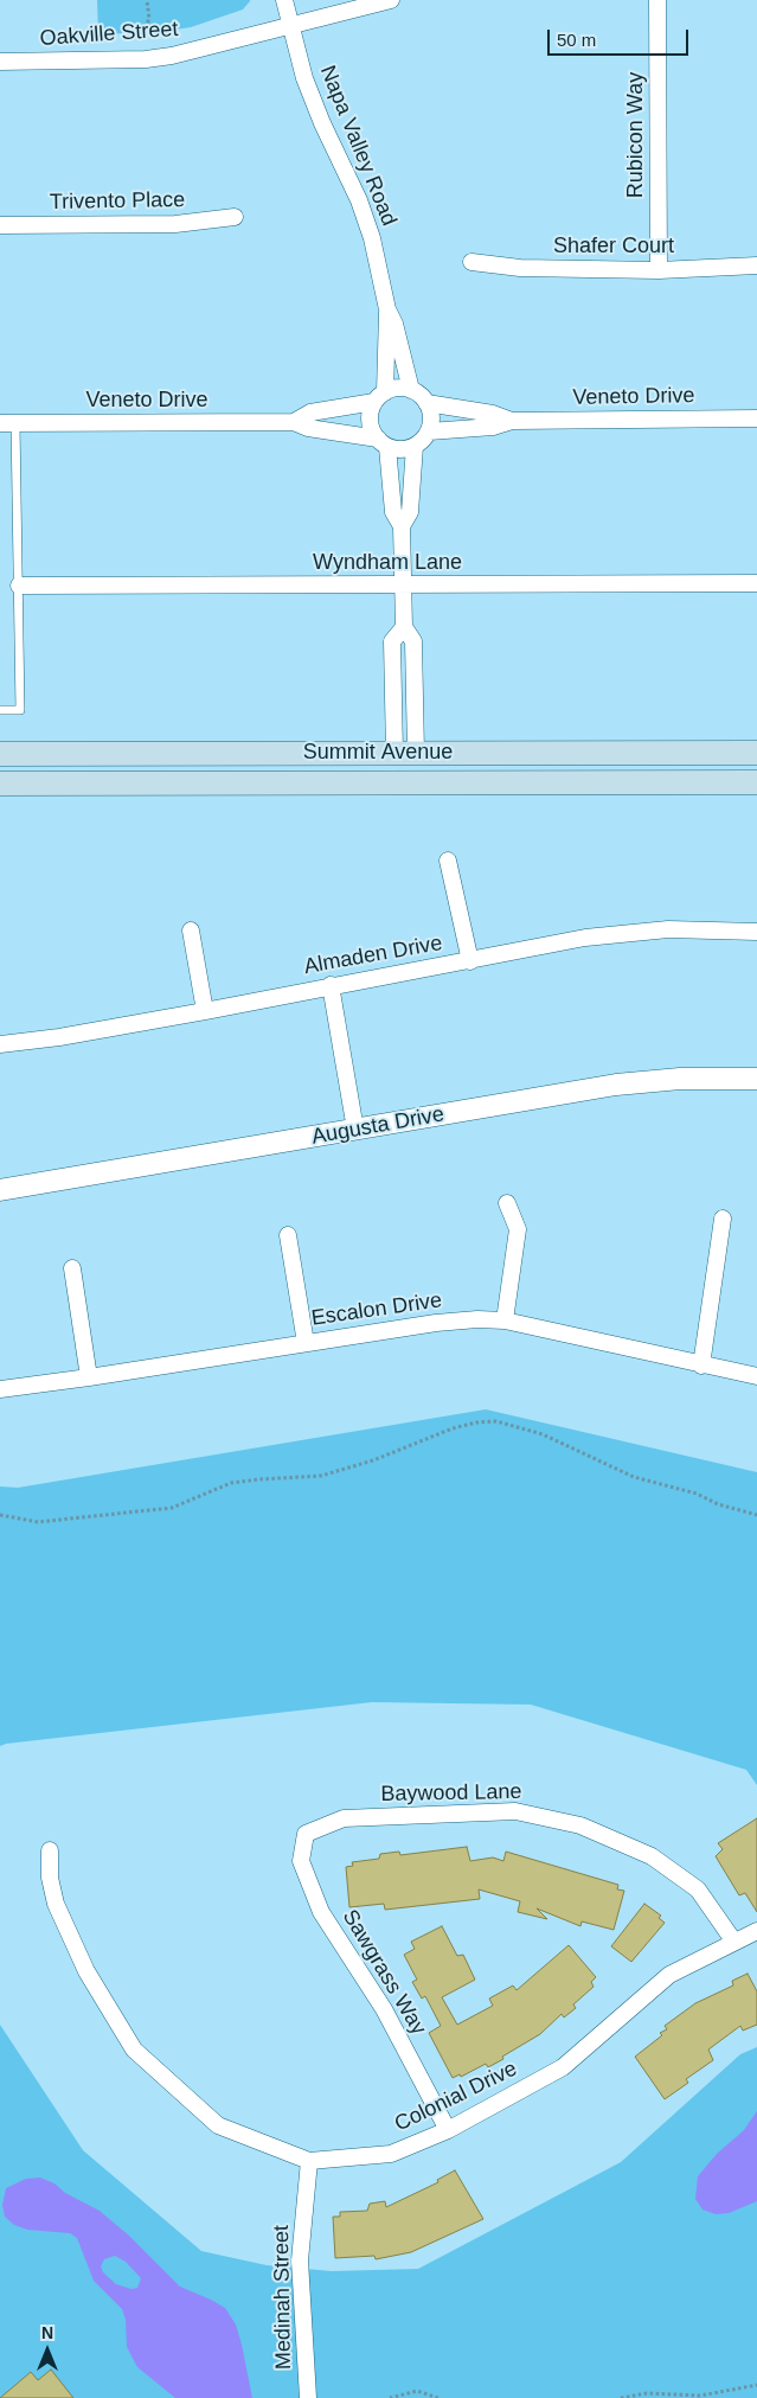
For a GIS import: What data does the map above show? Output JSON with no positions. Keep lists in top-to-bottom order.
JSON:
{
  "streets": {
    "main road": ["Summit Avenue"],
    "street": [
      "Oakville Street",
      "Rubicon Way",
      "Napa Valley Road",
      "Trivento Place",
      "Shafer Court",
      "Veneto Drive",
      "Wyndham Lane",
      "Almaden Drive",
      "Augusta Drive",
      "Escalon Drive",
      "Baywood Lane",
      "Sawgrass Way",
      "Colonial Drive",
      "Medinah Street"
    ]
  },
  "crossings": [
    ["Oakville Street", "Napa Valley Road"],
    ["Rubicon Way", "Shafer Court"],
    ["Napa Valley Road", "Veneto Drive"],
    ["Baywood Lane", "Sawgrass Way"],
    ["Baywood Lane", "Colonial Drive"],
    ["Sawgrass Way", "Colonial Drive"],
    ["Colonial Drive", "Medinah Street"]
  ],
  "scale_bar": "50 m",
  "north": "top"
}
